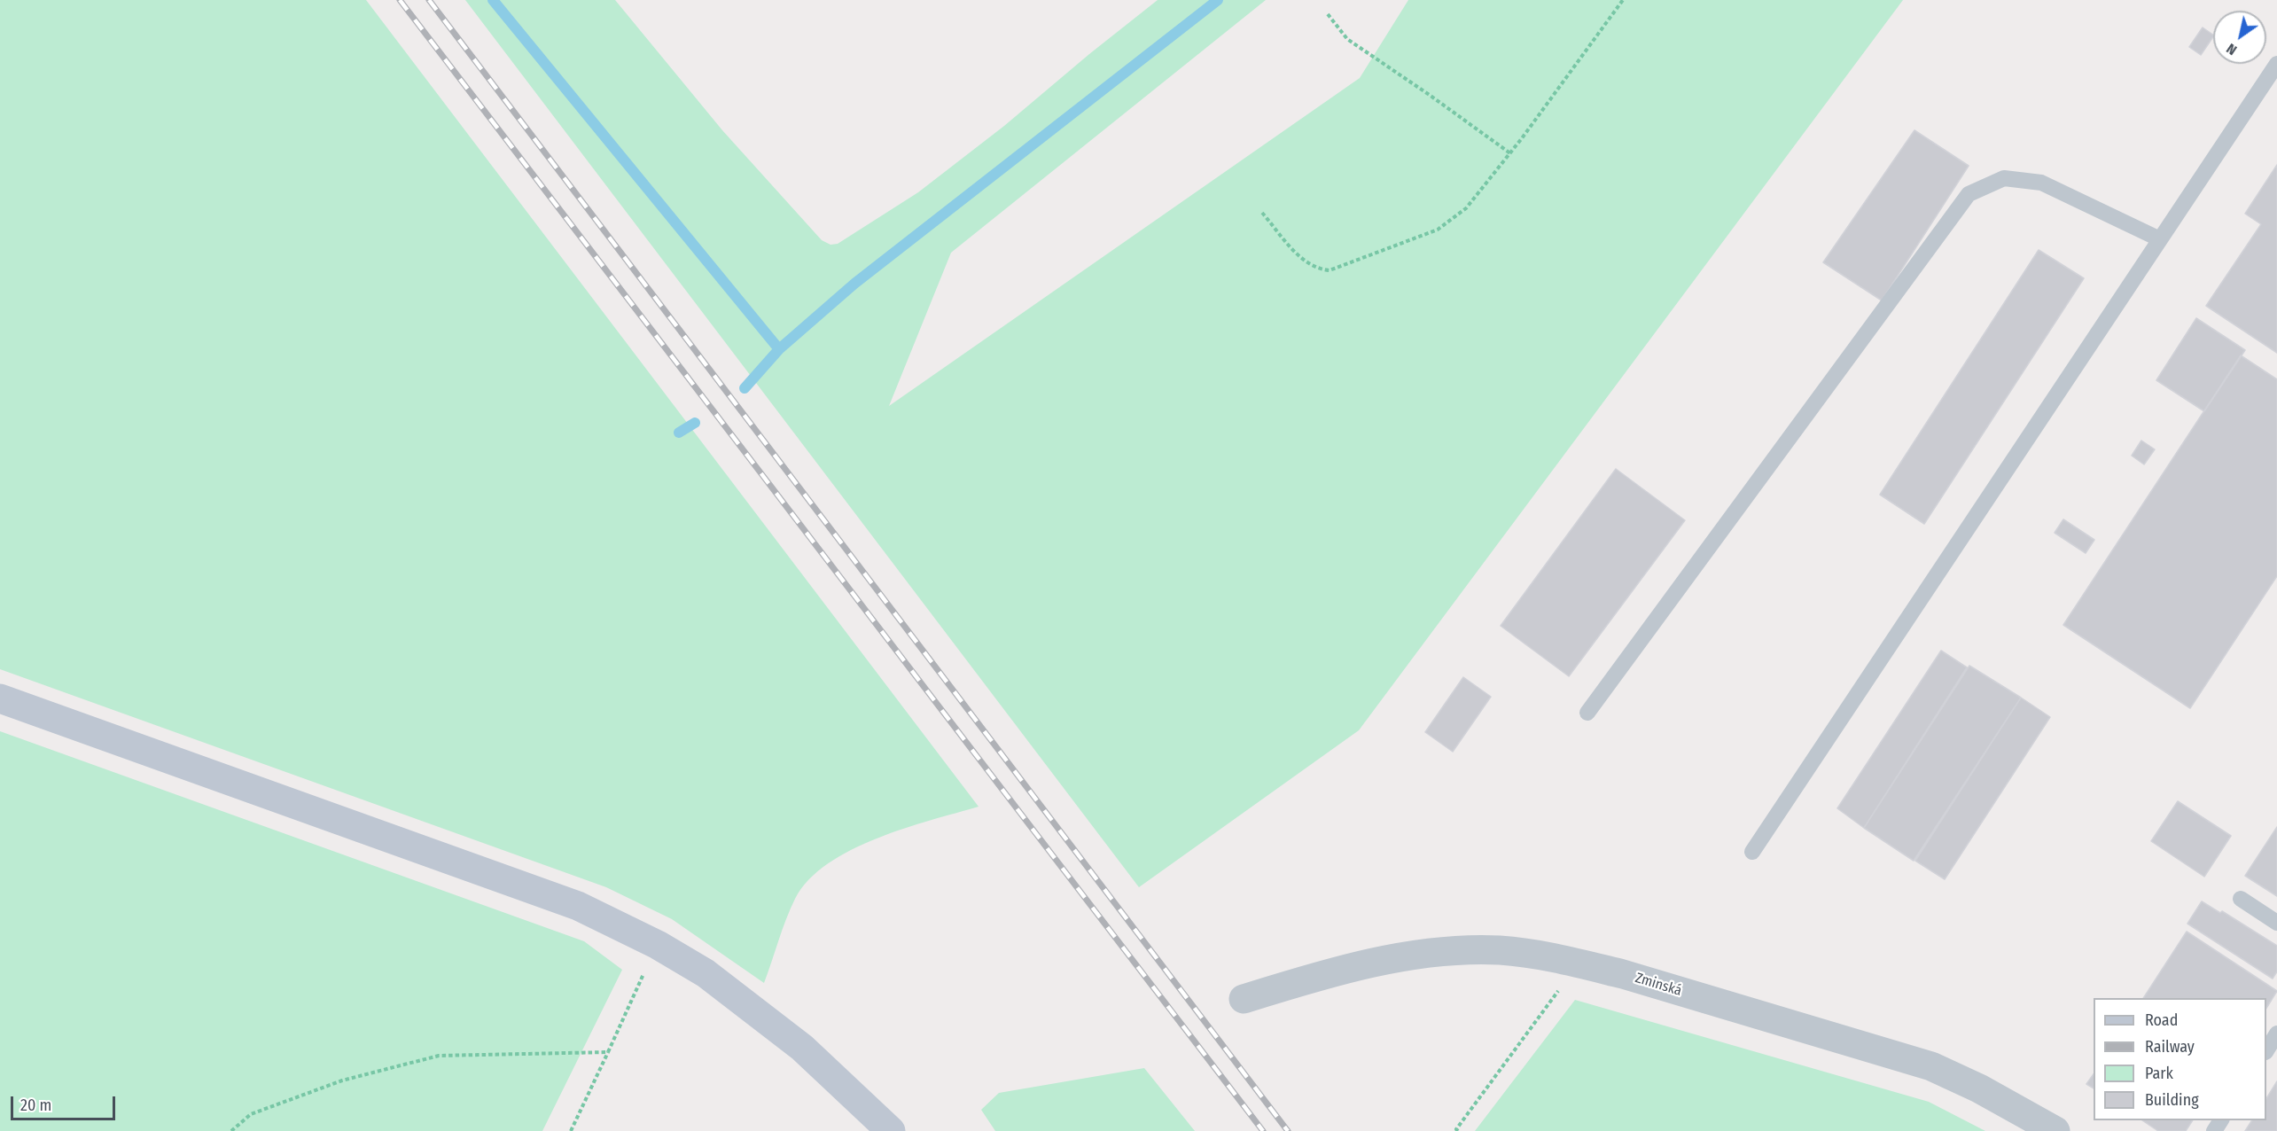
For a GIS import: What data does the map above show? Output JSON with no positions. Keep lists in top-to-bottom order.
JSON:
{
  "streets": {
    "street": ["Zminská"]
  },
  "legend": [
    "Road",
    "Railway",
    "Park",
    "Building"
  ],
  "scale_bar": "20 m",
  "north": "bottom left"
}
